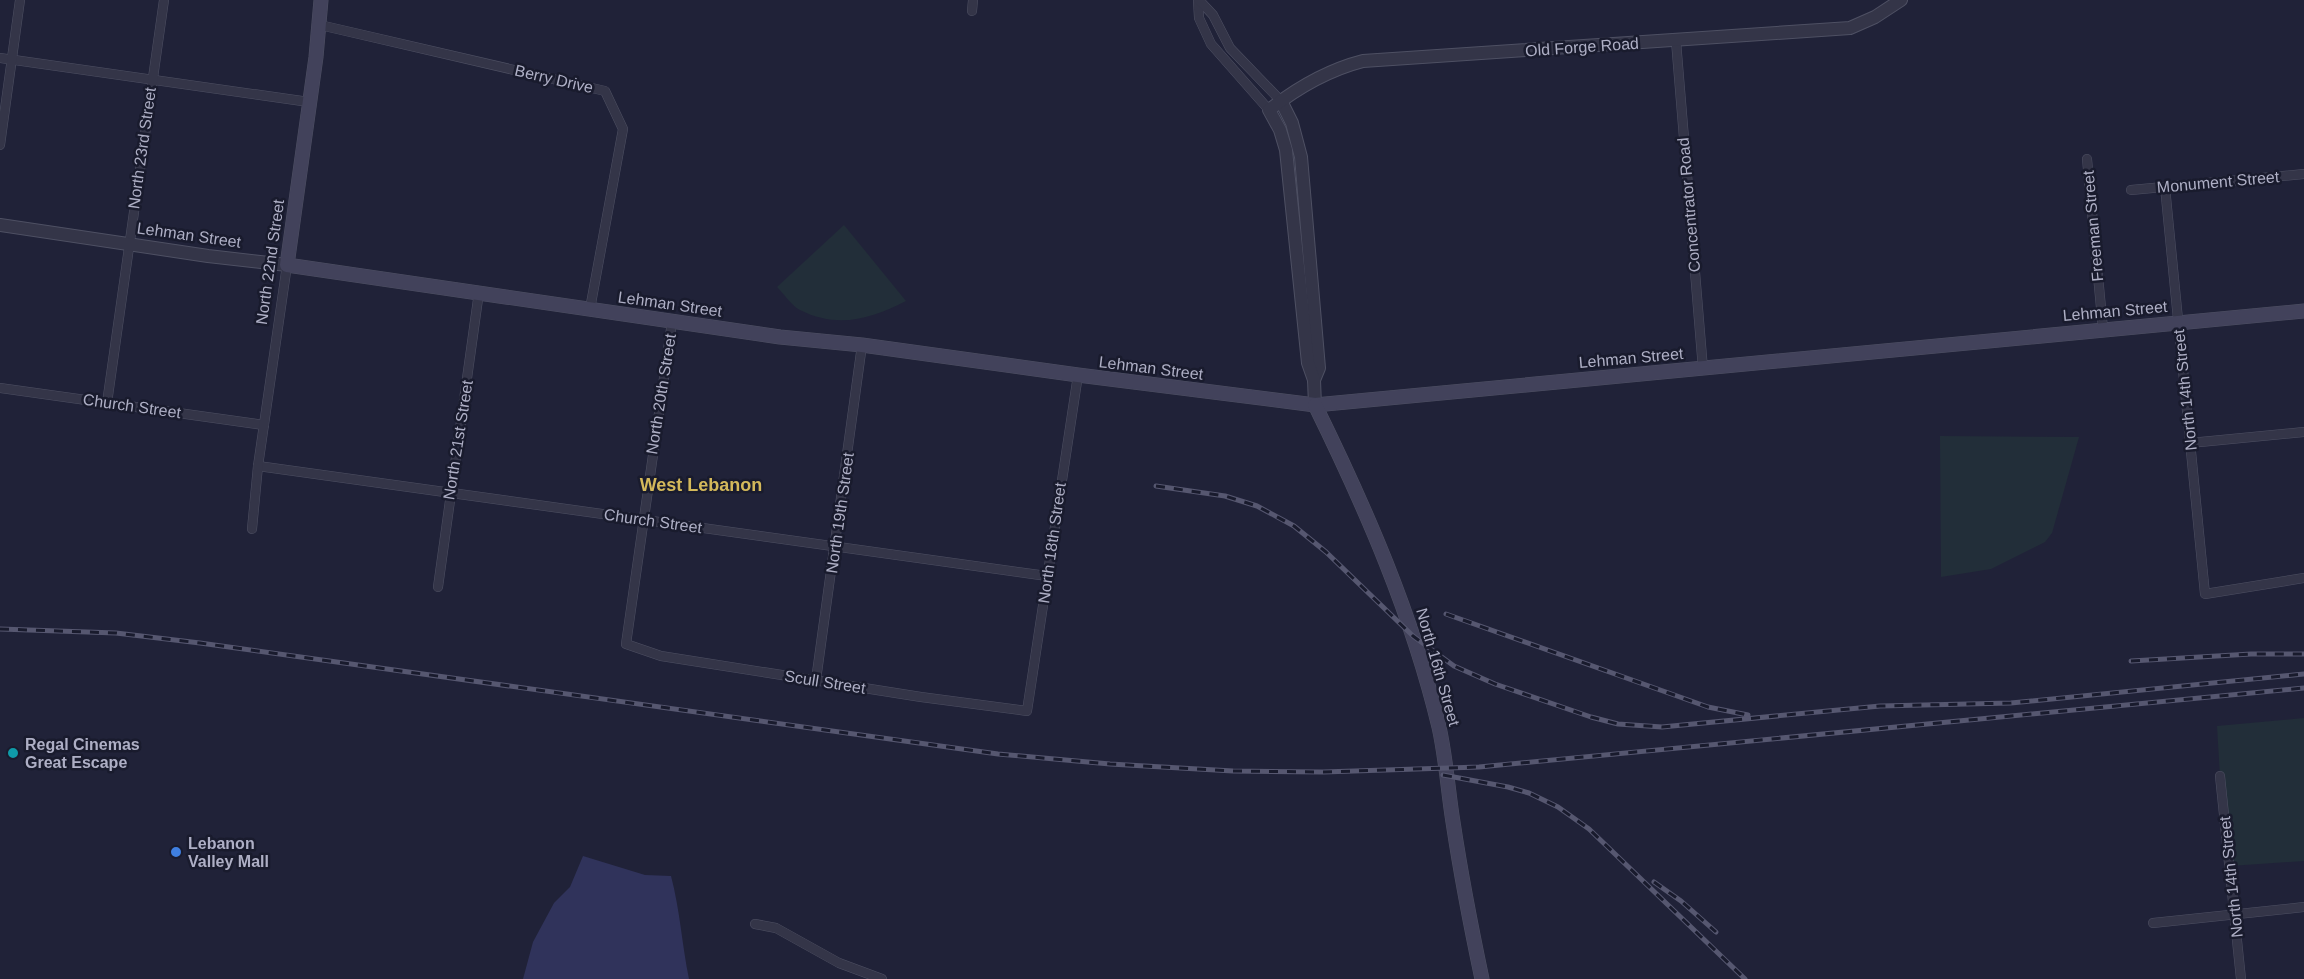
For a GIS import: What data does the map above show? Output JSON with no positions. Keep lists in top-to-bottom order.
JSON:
{
  "streets": {
    "main road": ["Lehman Street", "North 22nd Street", "North 16th Street"],
    "street": [
      "Old Forge Road",
      "Berry Drive",
      "North 23rd Street",
      "Monument Street",
      "Concentrator Road",
      "Freeman Street",
      "North 14th Street",
      "North 20th Street",
      "Church Street",
      "North 21st Street",
      "North 19th Street",
      "North 18th Street",
      "Scull Street"
    ]
  },
  "crossings": [
    ["Old Forge Road", "Concentrator Road"],
    ["Old Forge Road", "North 16th Street"],
    ["Berry Drive", "Lehman Street"],
    ["Berry Drive", "North 22nd Street"],
    ["North 23rd Street", "Lehman Street"],
    ["North 23rd Street", "Church Street"],
    ["Monument Street", "North 14th Street"],
    ["Concentrator Road", "Lehman Street"],
    ["Freeman Street", "Lehman Street"],
    ["Lehman Street", "North 22nd Street"],
    ["Lehman Street", "North 14th Street"],
    ["Lehman Street", "North 20th Street"],
    ["Lehman Street", "North 21st Street"],
    ["Lehman Street", "North 19th Street"],
    ["Lehman Street", "North 18th Street"],
    ["Lehman Street", "North 16th Street"],
    ["North 22nd Street", "Church Street"],
    ["North 20th Street", "Church Street"],
    ["North 20th Street", "Scull Street"],
    ["Church Street", "North 21st Street"],
    ["Church Street", "North 19th Street"],
    ["Church Street", "North 18th Street"],
    ["North 19th Street", "Scull Street"],
    ["North 18th Street", "Scull Street"]
  ],
  "districts": ["West Lebanon"],
  "places": ["Regal Cinemas Great Escape", "Lebanon Valley Mall"]
}
